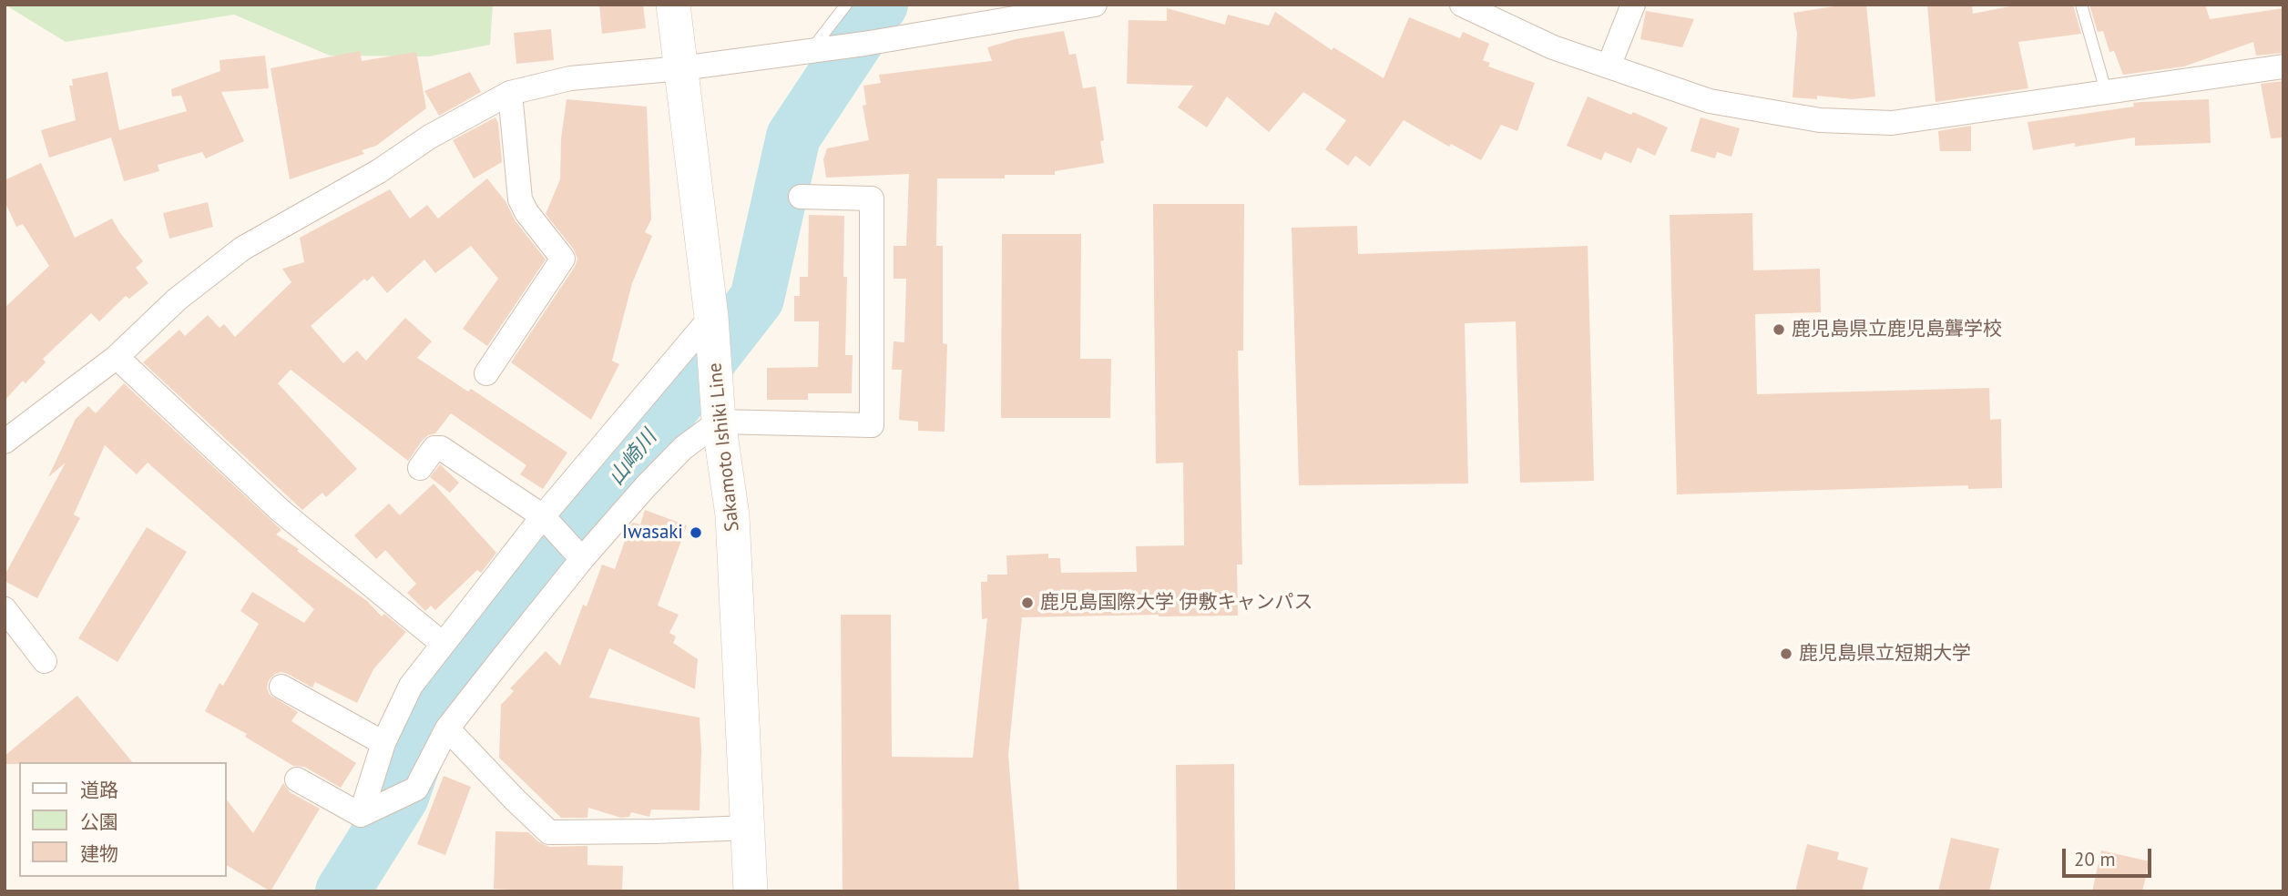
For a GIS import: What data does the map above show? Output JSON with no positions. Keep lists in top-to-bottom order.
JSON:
{
  "streets": {
    "main road": ["Sakamoto Ishiki Line"]
  },
  "water": ["山崎川"],
  "places": [
    "鹿児島県立鹿児島聾学校",
    "Iwasaki",
    "鹿児島国際大学 伊敷キャンパス",
    "鹿児島県立短期大学"
  ],
  "legend": ["道路", "公園", "建物"],
  "scale_bar": "20 m"
}
